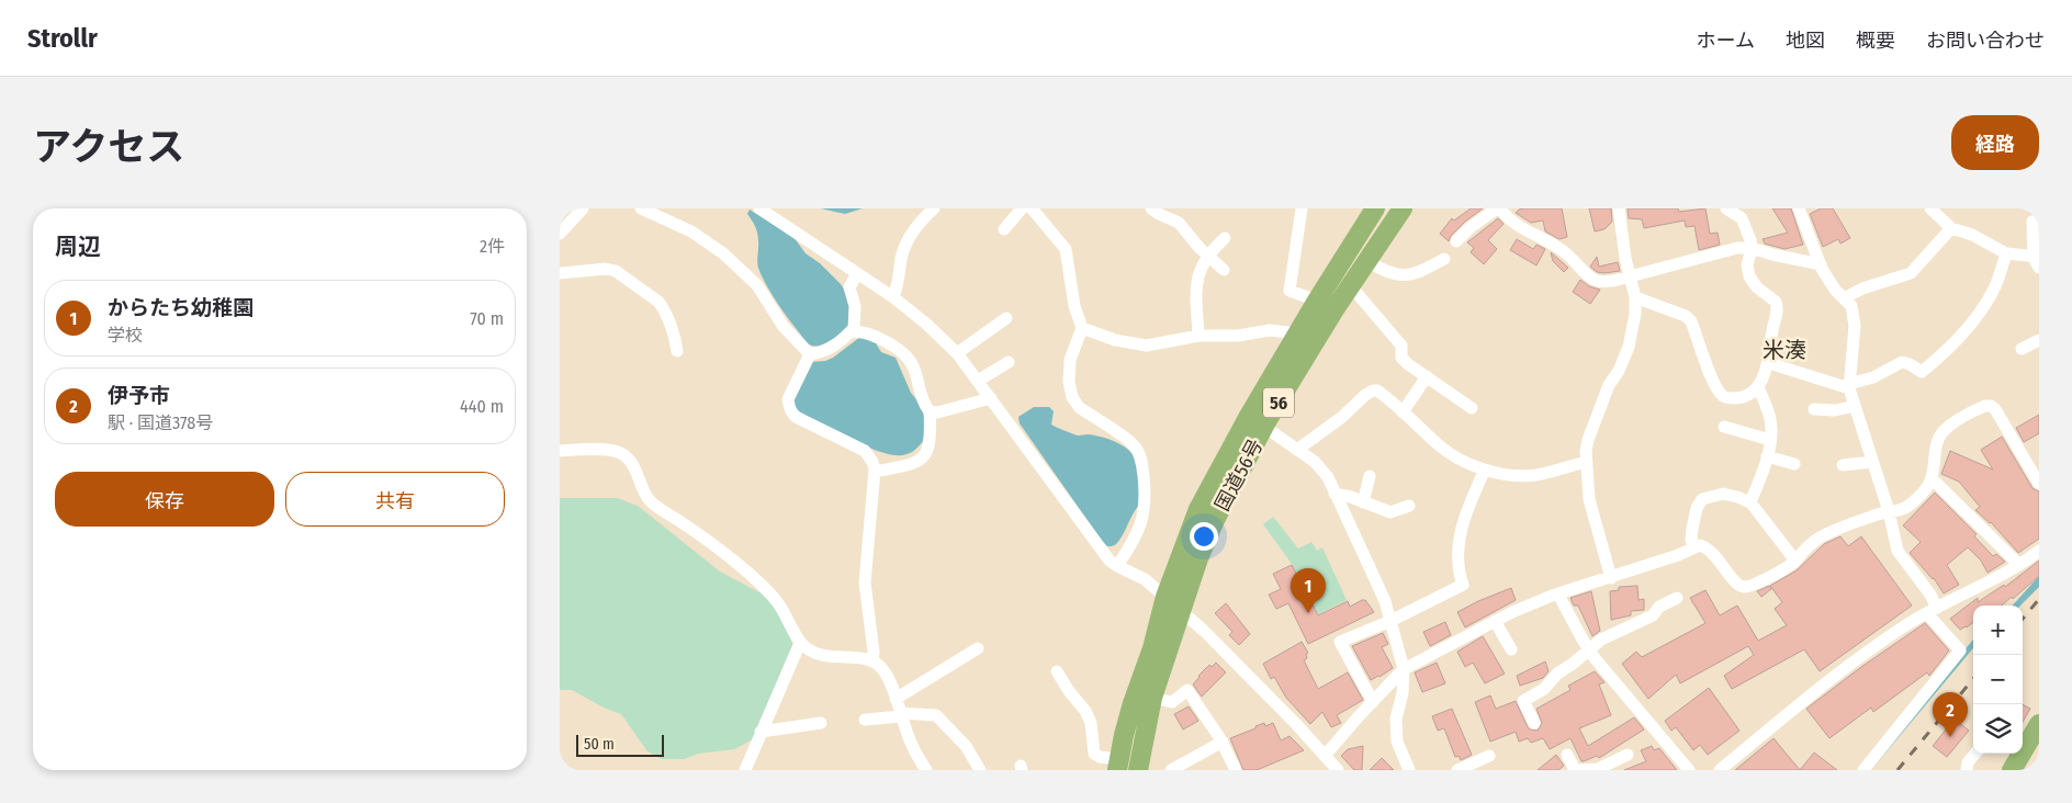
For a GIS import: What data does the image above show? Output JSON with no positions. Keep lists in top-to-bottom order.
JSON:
{
  "streets": {
    "highway": ["56", "国道56号"]
  },
  "districts": ["米湊"],
  "scale_bar": "50 m",
  "page": {
    "header": "Strollr",
    "nav": [
      "ホーム",
      "地図",
      "概要",
      "お問い合わせ"
    ],
    "title": "アクセス",
    "buttons": [
      "経路",
      ["保存", "共有"]
    ],
    "heading": ["周辺", "2件"],
    "list": [
      {
        "mark": "1",
        "name": "からたち幼稚園",
        "note": "学校",
        "value": "70 m"
      },
      {
        "mark": "2",
        "name": "伊予市",
        "note": "駅 · 国道378号",
        "value": "440 m"
      }
    ],
    "pins": ["1", "2"],
    "map_buttons": ["+", "−"],
    "scale": "50 m"
  }
}
